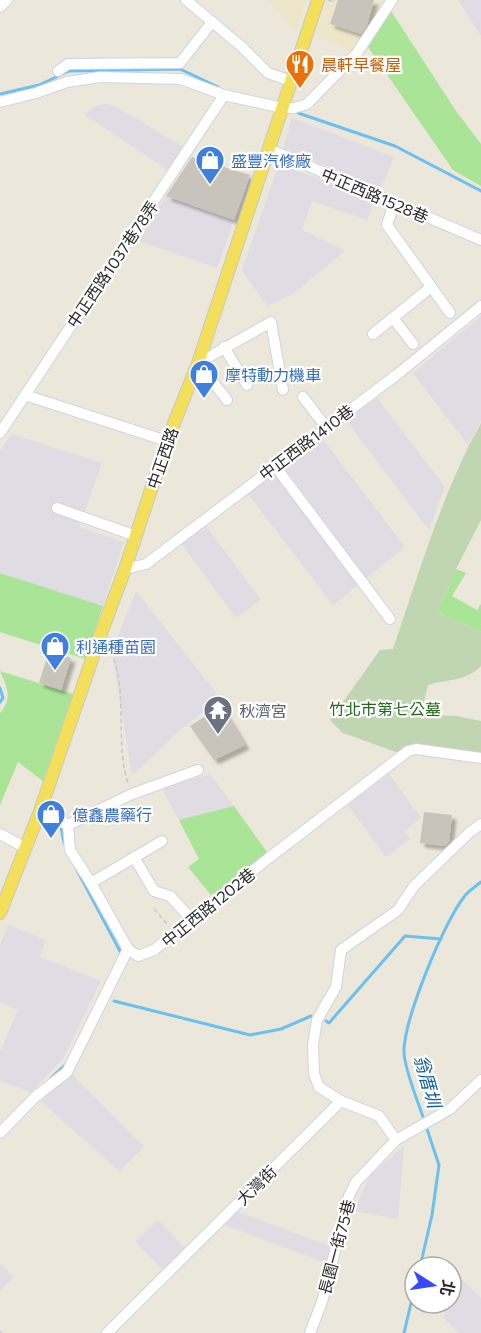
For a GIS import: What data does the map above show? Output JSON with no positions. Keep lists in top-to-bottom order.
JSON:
{
  "streets": {
    "main road": ["中正西路"],
    "street": [
      "中正西路1528巷",
      "中正西路1037巷78弄",
      "中正西路1410巷",
      "中正西路1202巷",
      "大灣街",
      "長園一街75巷"
    ]
  },
  "crossings": [
    ["中正西路1528巷", "中正西路"],
    ["中正西路1410巷", "中正西路"]
  ],
  "water": ["翁厝圳"],
  "parks": ["竹北市第七公墓"],
  "places": {
    "restaurant": ["晨軒早餐屋"],
    "shop": [
      "盛豐汽修廠",
      "摩特動力機車",
      "利通種苗園",
      "億鑫農藥行"
    ],
    "temple": ["秋濟宮"]
  },
  "north": "right"
}
